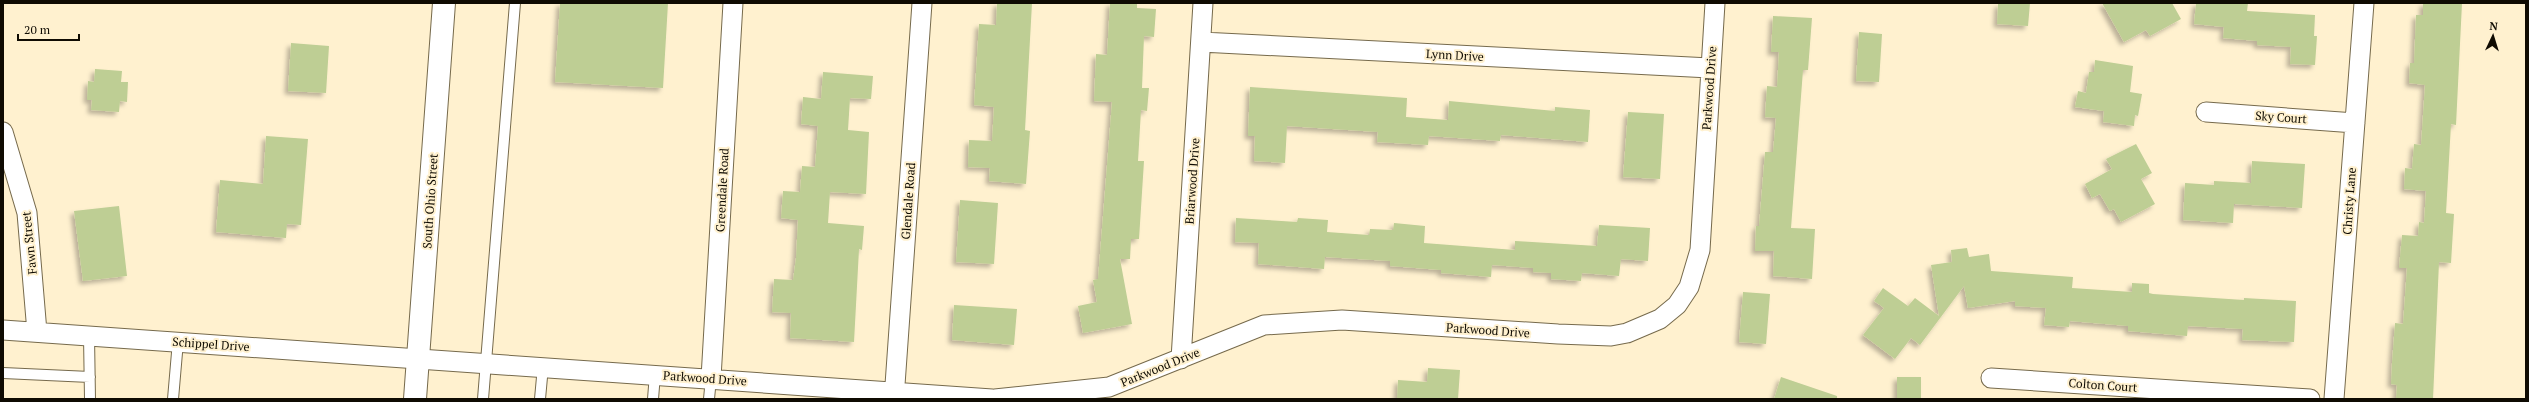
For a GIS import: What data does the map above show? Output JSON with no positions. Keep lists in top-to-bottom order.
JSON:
{
  "streets": {
    "main road": ["South Ohio Street"],
    "street": [
      "Lynn Drive",
      "Parkwood Drive",
      "Sky Court",
      "Briarwood Drive",
      "Greendale Road",
      "Glendale Road",
      "Christy Lane",
      "Fawn Street",
      "Schippel Drive",
      "Colton Court"
    ]
  },
  "crossings": [
    ["Lynn Drive", "Parkwood Drive"],
    ["Lynn Drive", "Briarwood Drive"],
    ["Parkwood Drive", "Briarwood Drive"],
    ["Parkwood Drive", "Greendale Road"],
    ["Parkwood Drive", "South Ohio Street"],
    ["Parkwood Drive", "Glendale Road"],
    ["Parkwood Drive", "Schippel Drive"],
    ["Sky Court", "Christy Lane"],
    ["South Ohio Street", "Schippel Drive"],
    ["Fawn Street", "Schippel Drive"]
  ],
  "scale_bar": "20 m",
  "north": "top"
}
